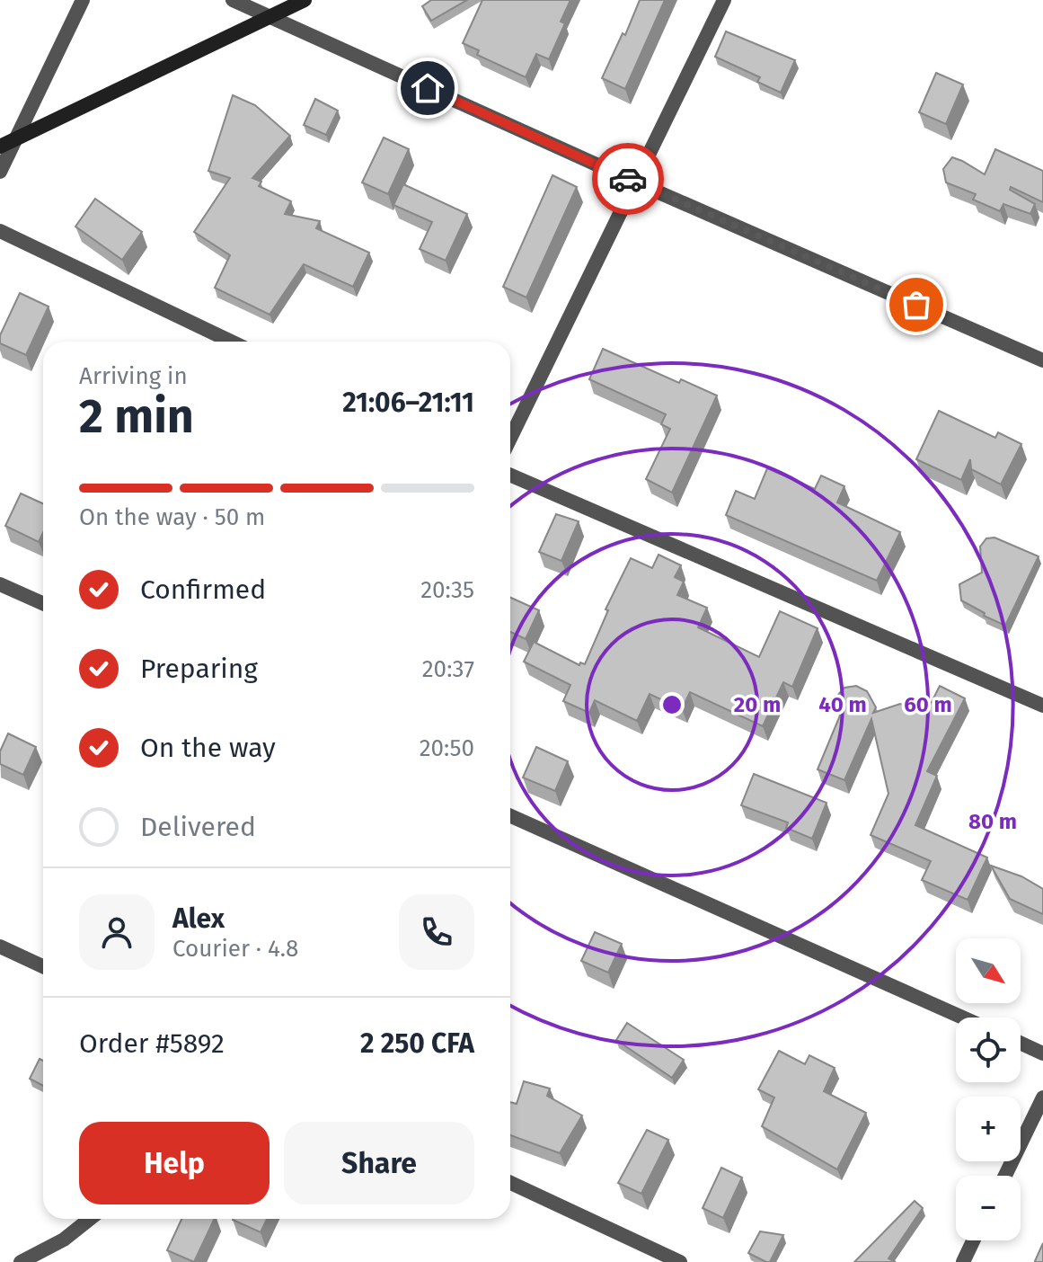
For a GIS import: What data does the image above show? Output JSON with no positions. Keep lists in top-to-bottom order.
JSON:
{
  "north": "bottom right",
  "page": {
    "heading": ["2 min", "Arriving in", "21:06–21:11"],
    "panel": [
      "Alex",
      "Courier · 4.8",
      "Order #5892",
      "2 250 CFA"
    ],
    "bar": "On the way · 50 m",
    "list": [
      ["Confirmed", "20:35"],
      ["Preparing", "20:37"],
      ["On the way", "20:50"],
      "Delivered"
    ],
    "map_buttons": ["+", "−"],
    "buttons": ["Help", "Share"]
  },
  "rings": [
    "20 m",
    "40 m",
    "60 m",
    "80 m"
  ]
}
